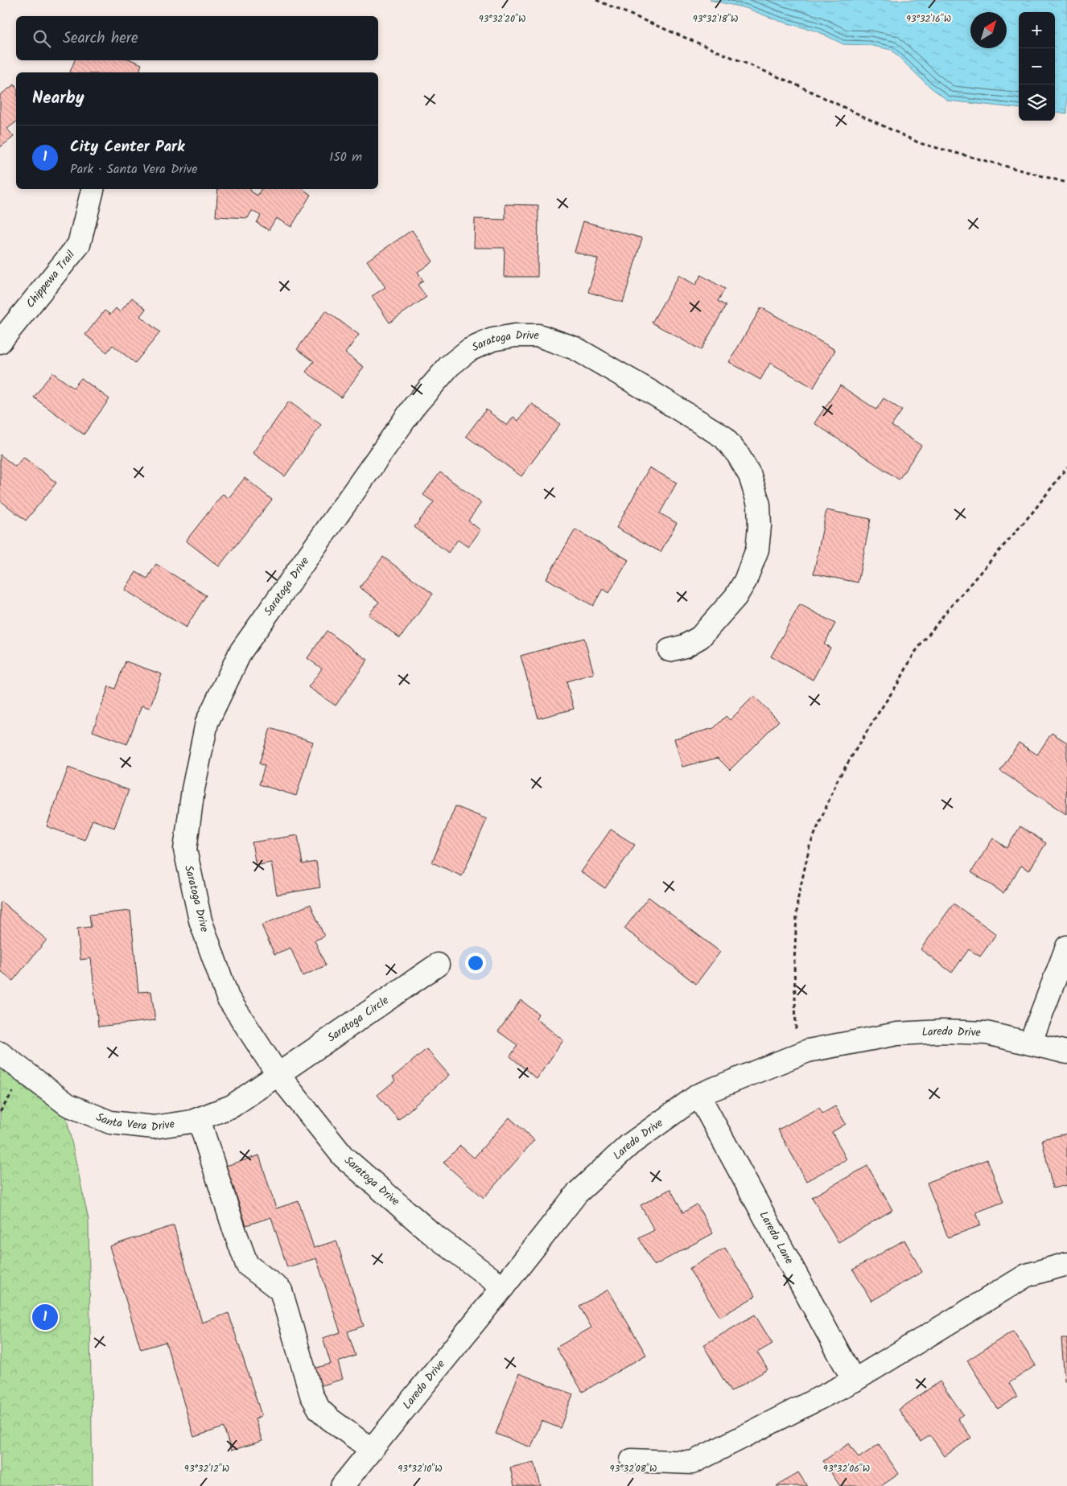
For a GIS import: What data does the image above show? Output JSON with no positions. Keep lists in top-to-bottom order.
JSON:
{
  "streets": {
    "street": [
      "Chippewa Trail",
      "Saratoga Drive",
      "Saratoga Circle",
      "Laredo Drive",
      "Santa Vera Drive",
      "Laredo Lane"
    ]
  },
  "crossings": [
    ["Saratoga Drive", "Saratoga Circle"],
    ["Saratoga Drive", "Laredo Drive"],
    ["Saratoga Drive", "Santa Vera Drive"],
    ["Saratoga Circle", "Santa Vera Drive"],
    ["Laredo Drive", "Laredo Lane"]
  ],
  "north": "top right",
  "page": {
    "map_buttons": ["+", "−"],
    "search": "Search here",
    "heading": "Nearby",
    "list": [
      {
        "mark": "1",
        "name": "City Center Park",
        "note": "Park · Santa Vera Drive",
        "value": "150 m"
      }
    ],
    "pins": "1"
  },
  "coordinates": [
    "93°32'20\"W",
    "93°32'16\"W",
    "93°32'18\"W",
    "93°32'12\"W",
    "93°32'10\"W",
    "93°32'08\"W",
    "93°32'06\"W"
  ]
}
